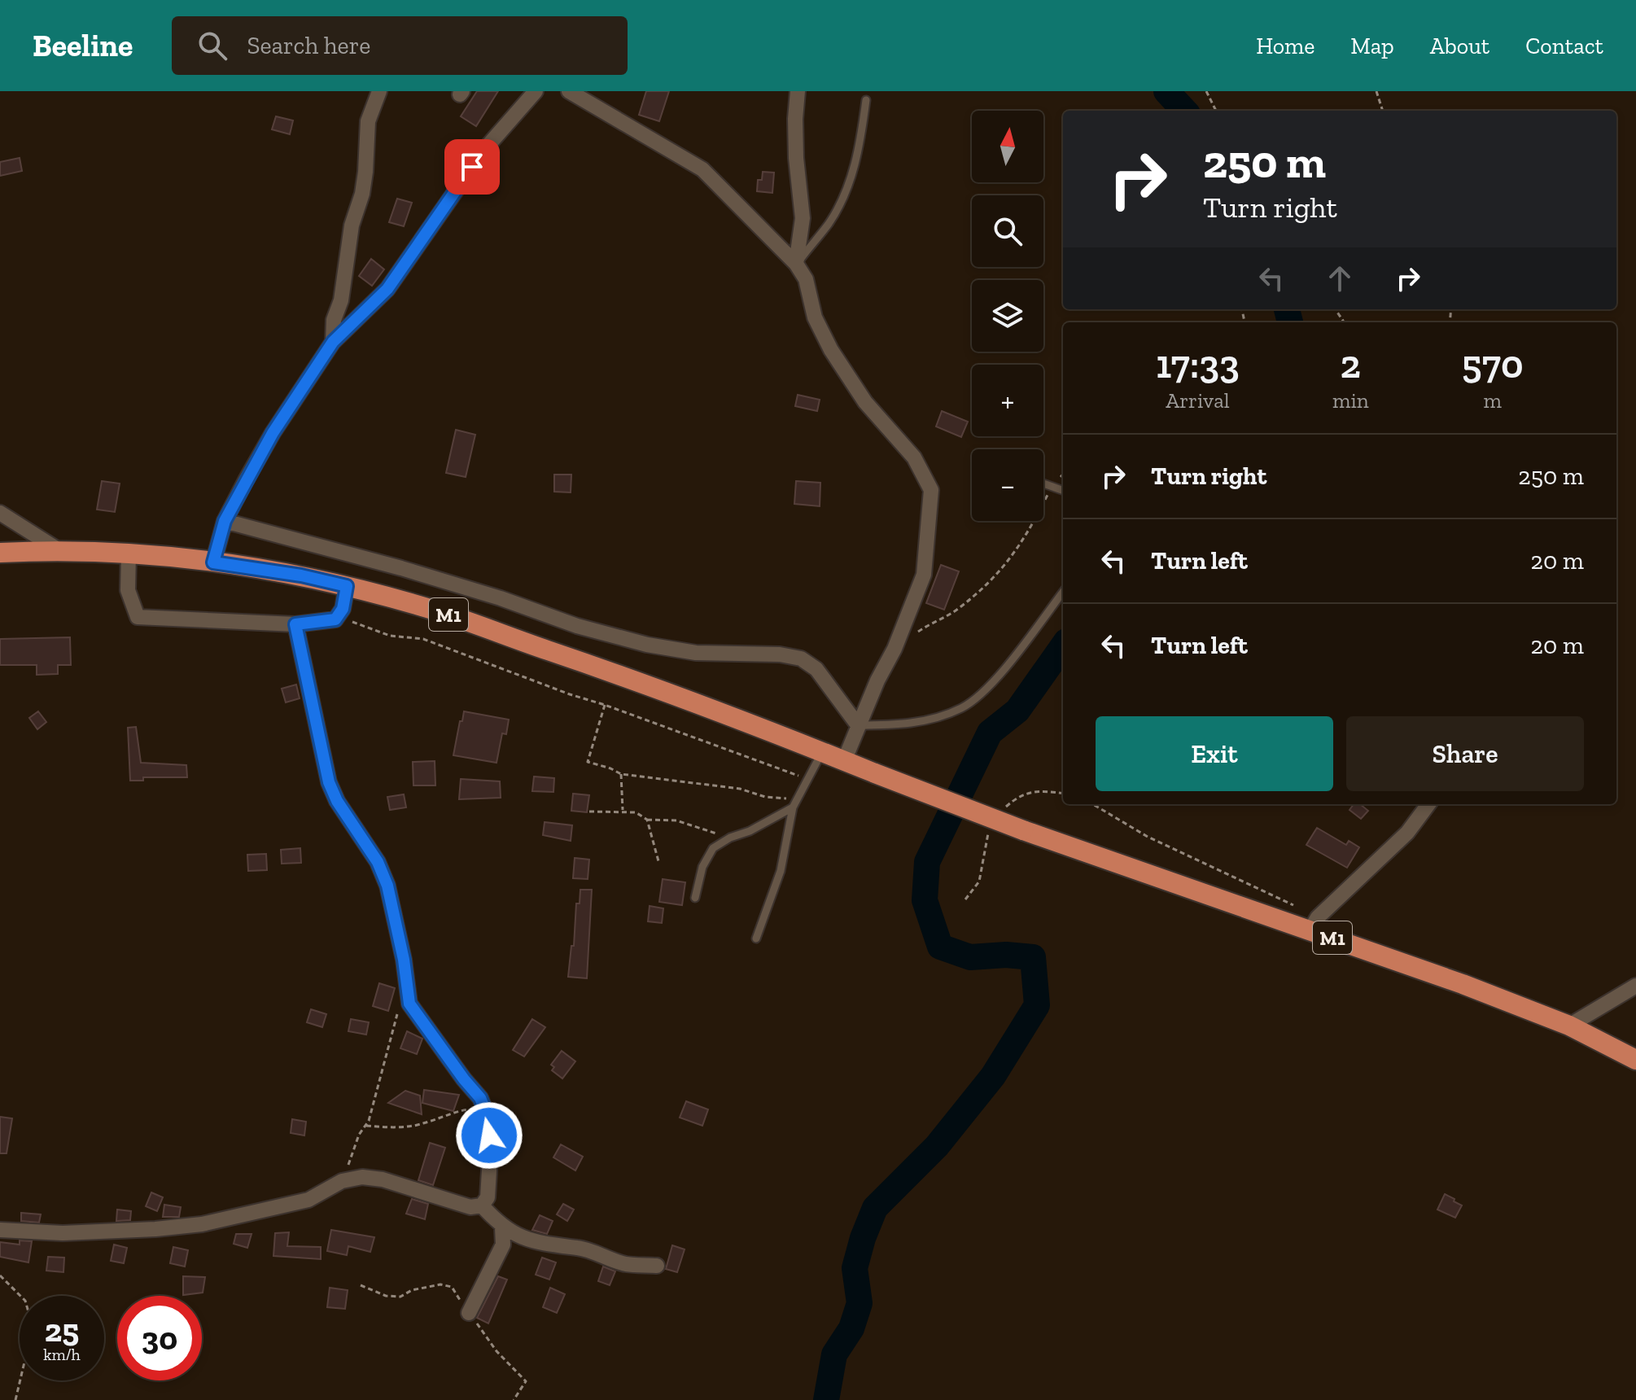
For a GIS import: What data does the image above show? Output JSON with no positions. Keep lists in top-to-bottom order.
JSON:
{
  "streets": {
    "highway": ["M1"]
  },
  "north": "top",
  "page": {
    "header": "Beeline",
    "search": "Search here",
    "nav": [
      "Home",
      "Map",
      "About",
      "Contact"
    ],
    "map_buttons": ["+", "−"],
    "turn": ["250 m", "Turn right"],
    "eta": [
      "17:33",
      "Arrival",
      "2",
      "min",
      "570",
      "m"
    ],
    "list": [
      {
        "name": "Turn right",
        "value": "250 m"
      },
      {
        "name": "Turn left",
        "value": "20 m"
      },
      {
        "name": "Turn left",
        "value": "20 m"
      }
    ],
    "buttons": ["Exit", "Share"],
    "speed": "25 km/h",
    "limit": "30"
  }
}
